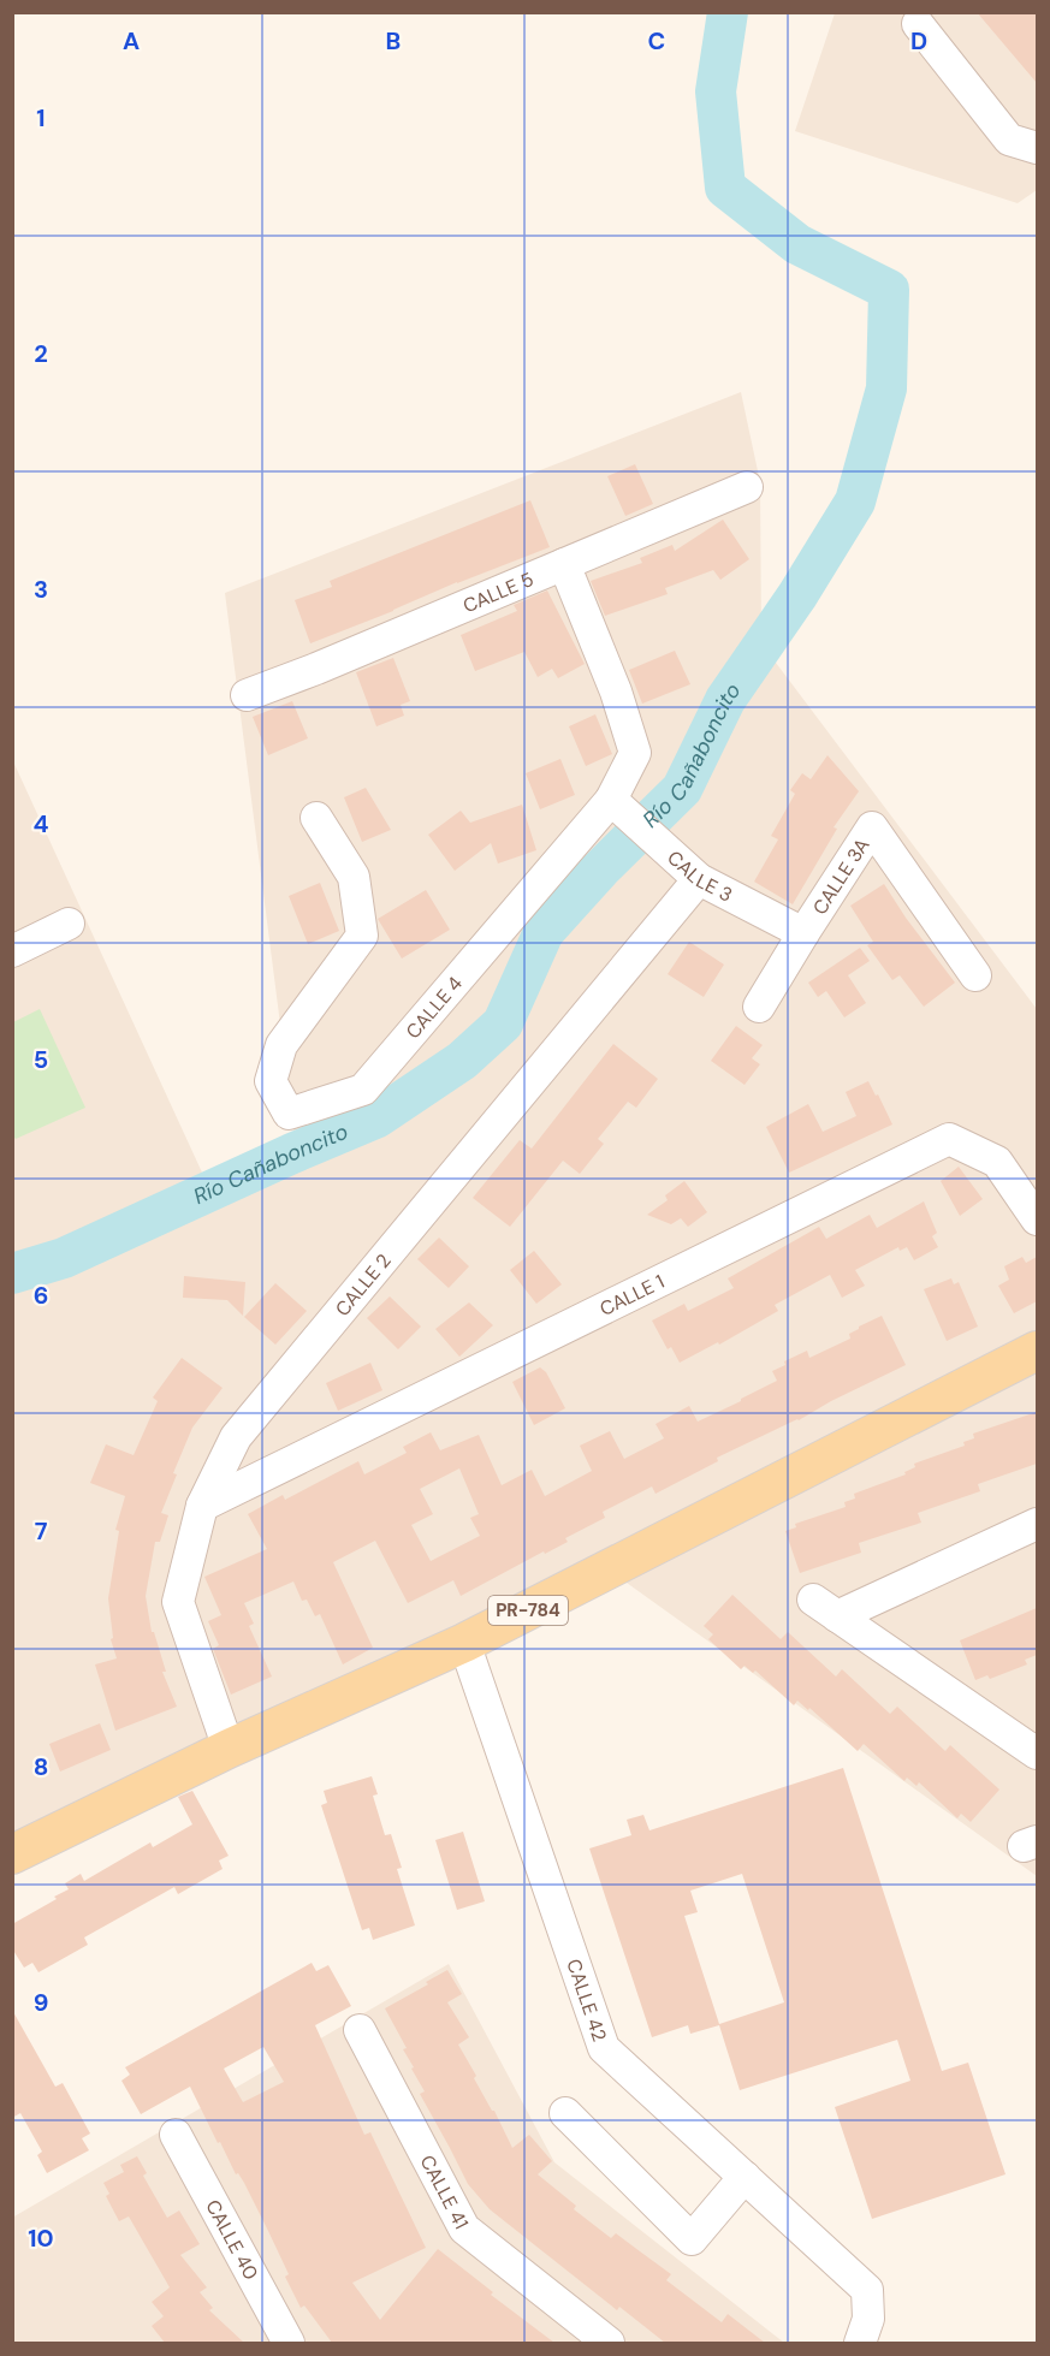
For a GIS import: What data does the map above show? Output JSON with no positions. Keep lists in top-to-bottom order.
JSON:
{
  "streets": {
    "main road": ["PR-784"],
    "street": [
      "CALLE 5",
      "CALLE 3",
      "CALLE 3A",
      "CALLE 4",
      "CALLE 2",
      "CALLE 1",
      "CALLE 42",
      "CALLE 41",
      "CALLE 40"
    ]
  },
  "crossings": [
    ["CALLE 5", "CALLE 4"],
    ["CALLE 3", "CALLE 3A"],
    ["CALLE 3", "CALLE 4"],
    ["CALLE 3", "CALLE 2"],
    ["CALLE 2", "CALLE 1"],
    ["CALLE 2", "PR-784"],
    ["PR-784", "CALLE 42"]
  ],
  "water": ["Río Cañaboncito"],
  "grid": {
    "columns": [
      "A",
      "B",
      "C",
      "D"
    ],
    "rows": [
      "1",
      "2",
      "3",
      "4",
      "5",
      "6",
      "7",
      "8",
      "9",
      "10"
    ]
  }
}
